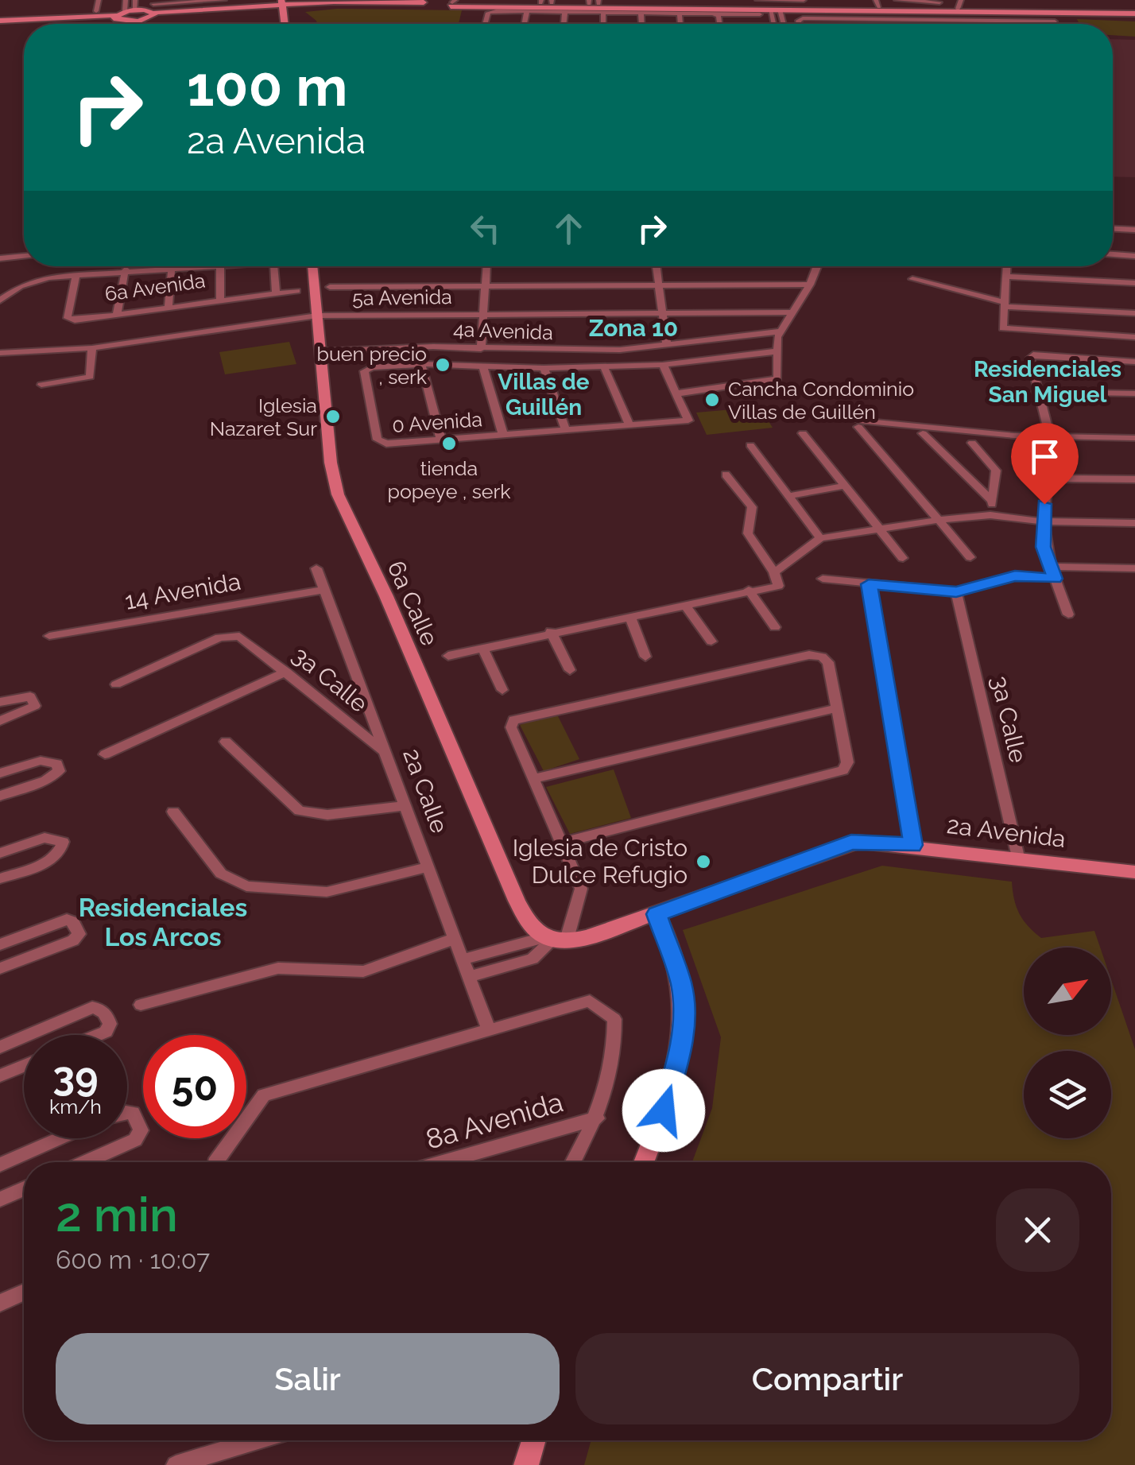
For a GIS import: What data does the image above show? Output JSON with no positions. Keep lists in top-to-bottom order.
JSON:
{
  "streets": {
    "main road": ["6a Calle", "2a Avenida"],
    "street": [
      "6a Avenida",
      "5a Avenida",
      "4a Avenida",
      "0 Avenida",
      "14 Avenida",
      "3a Calle",
      "2a Calle",
      "8a Avenida"
    ]
  },
  "crossings": [
    ["5a Avenida", "6a Calle"],
    ["4a Avenida", "6a Calle"],
    ["14 Avenida", "2a Calle"],
    ["6a Calle", "2a Avenida"],
    ["3a Calle", "2a Calle"],
    ["3a Calle", "2a Avenida"],
    ["2a Calle", "2a Avenida"]
  ],
  "districts": [
    "Zona 10",
    "Residenciales San Miguel",
    "Villas de Guillén",
    "Residenciales Los Arcos"
  ],
  "places": [
    "buen precio , serk",
    "Cancha Condominio Villas de Guillén",
    "Iglesia Nazaret Sur",
    "tienda popeye , serk",
    "Iglesia de Cristo Dulce Refugio"
  ],
  "north": "top right",
  "page": {
    "turn": ["100 m", "2a Avenida"],
    "speed": "39 km/h",
    "limit": "50",
    "heading": ["2 min", "600 m · 10:07"],
    "buttons": ["Salir", "Compartir"]
  }
}
